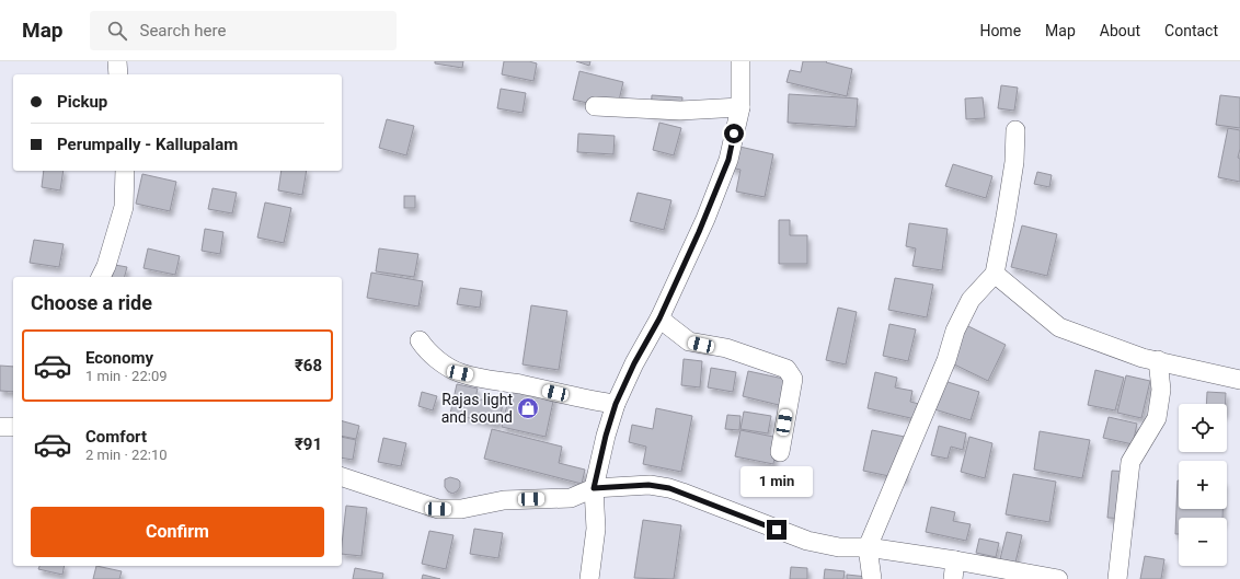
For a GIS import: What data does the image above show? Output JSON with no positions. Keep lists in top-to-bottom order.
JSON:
{
  "places": {
    "shop": ["Rajas light and sound"]
  },
  "page": {
    "header": "Map",
    "search": "Search here",
    "nav": [
      "Home",
      "Map",
      "About",
      "Contact"
    ],
    "banner": ["Pickup", "Perumpally - Kallupalam"],
    "heading": "Choose a ride",
    "list": [
      {
        "name": "Economy",
        "note": "1 min · 22:09",
        "value": "₹68"
      },
      {
        "name": "Comfort",
        "note": "2 min · 22:10",
        "value": "₹91"
      }
    ],
    "map_buttons": ["+", "−"],
    "bubble": "1 min",
    "buttons": "Confirm"
  }
}
